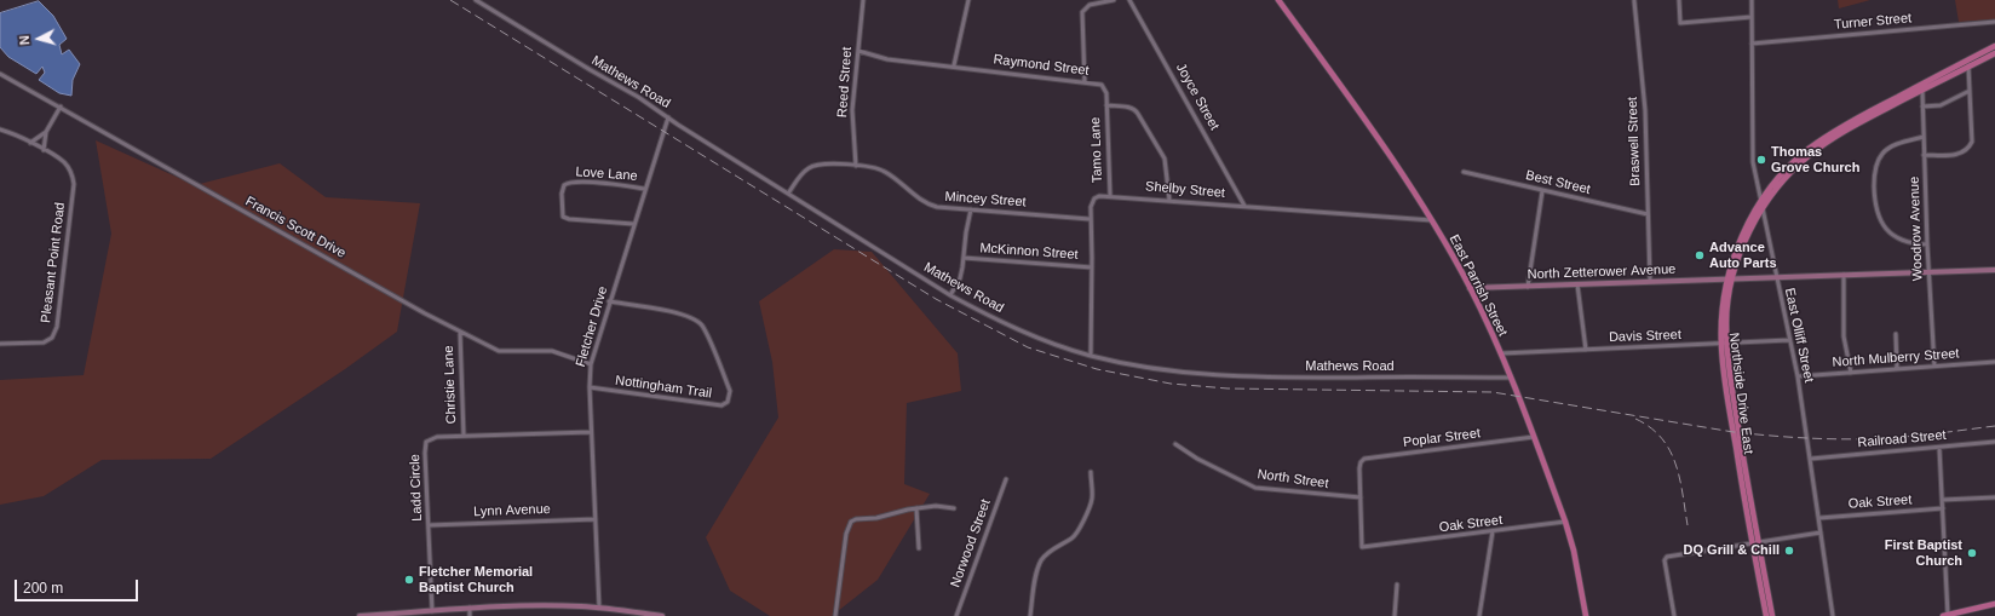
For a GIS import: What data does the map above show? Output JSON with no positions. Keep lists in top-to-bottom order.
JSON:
{
  "streets": {
    "main road": ["East Parrish Street", "Northside Drive East"],
    "street": [
      "Turner Street",
      "Raymond Street",
      "Mathews Road",
      "Reed Street",
      "Joyce Street",
      "Braswell Street",
      "Tamo Lane",
      "Love Lane",
      "Best Street",
      "Shelby Street",
      "Mincey Street",
      "Francis Scott Drive",
      "Woodrow Avenue",
      "McKinnon Street",
      "Pleasant Point Road",
      "North Zetterower Avenue",
      "Fletcher Drive",
      "East Olliff Street",
      "Davis Street",
      "North Mulberry Street",
      "Christie Lane",
      "Nottingham Trail",
      "Poplar Street",
      "Railroad Street",
      "North Street",
      "Ladd Circle",
      "Oak Street",
      "Lynn Avenue",
      "Norwood Street"
    ]
  },
  "crossings": [
    ["Turner Street", "East Olliff Street"],
    ["Raymond Street", "Reed Street"],
    ["Raymond Street", "Tamo Lane"],
    ["Mathews Road", "Mincey Street"],
    ["Mathews Road", "East Parrish Street"],
    ["Mathews Road", "Fletcher Drive"],
    ["Reed Street", "Mincey Street"],
    ["Joyce Street", "Shelby Street"],
    ["Braswell Street", "Best Street"],
    ["Braswell Street", "North Zetterower Avenue"],
    ["Tamo Lane", "Shelby Street"],
    ["Love Lane", "Fletcher Drive"],
    ["Shelby Street", "East Parrish Street"],
    ["Francis Scott Drive", "Fletcher Drive"],
    ["Francis Scott Drive", "Christie Lane"],
    ["Woodrow Avenue", "North Zetterower Avenue"],
    ["Woodrow Avenue", "North Mulberry Street"],
    ["Woodrow Avenue", "Northside Drive East"],
    ["North Zetterower Avenue", "East Parrish Street"],
    ["North Zetterower Avenue", "East Olliff Street"],
    ["North Zetterower Avenue", "Northside Drive East"],
    ["East Parrish Street", "Davis Street"],
    ["East Parrish Street", "Poplar Street"],
    ["East Parrish Street", "Oak Street"],
    ["Fletcher Drive", "Nottingham Trail"],
    ["Fletcher Drive", "Ladd Circle"],
    ["Fletcher Drive", "Lynn Avenue"],
    ["East Olliff Street", "Davis Street"],
    ["East Olliff Street", "North Mulberry Street"],
    ["East Olliff Street", "Northside Drive East"],
    ["East Olliff Street", "Railroad Street"],
    ["East Olliff Street", "Oak Street"],
    ["Davis Street", "Northside Drive East"],
    ["Christie Lane", "Ladd Circle"],
    ["Poplar Street", "North Street"],
    ["Poplar Street", "Oak Street"],
    ["North Street", "Oak Street"],
    ["Ladd Circle", "Lynn Avenue"]
  ],
  "places": [
    "Thomas Grove Church",
    "Advance Auto Parts",
    "DQ Grill & Chill",
    "First Baptist Church",
    "Fletcher Memorial Baptist Church"
  ],
  "scale_bar": "200 m",
  "north": "left"
}
